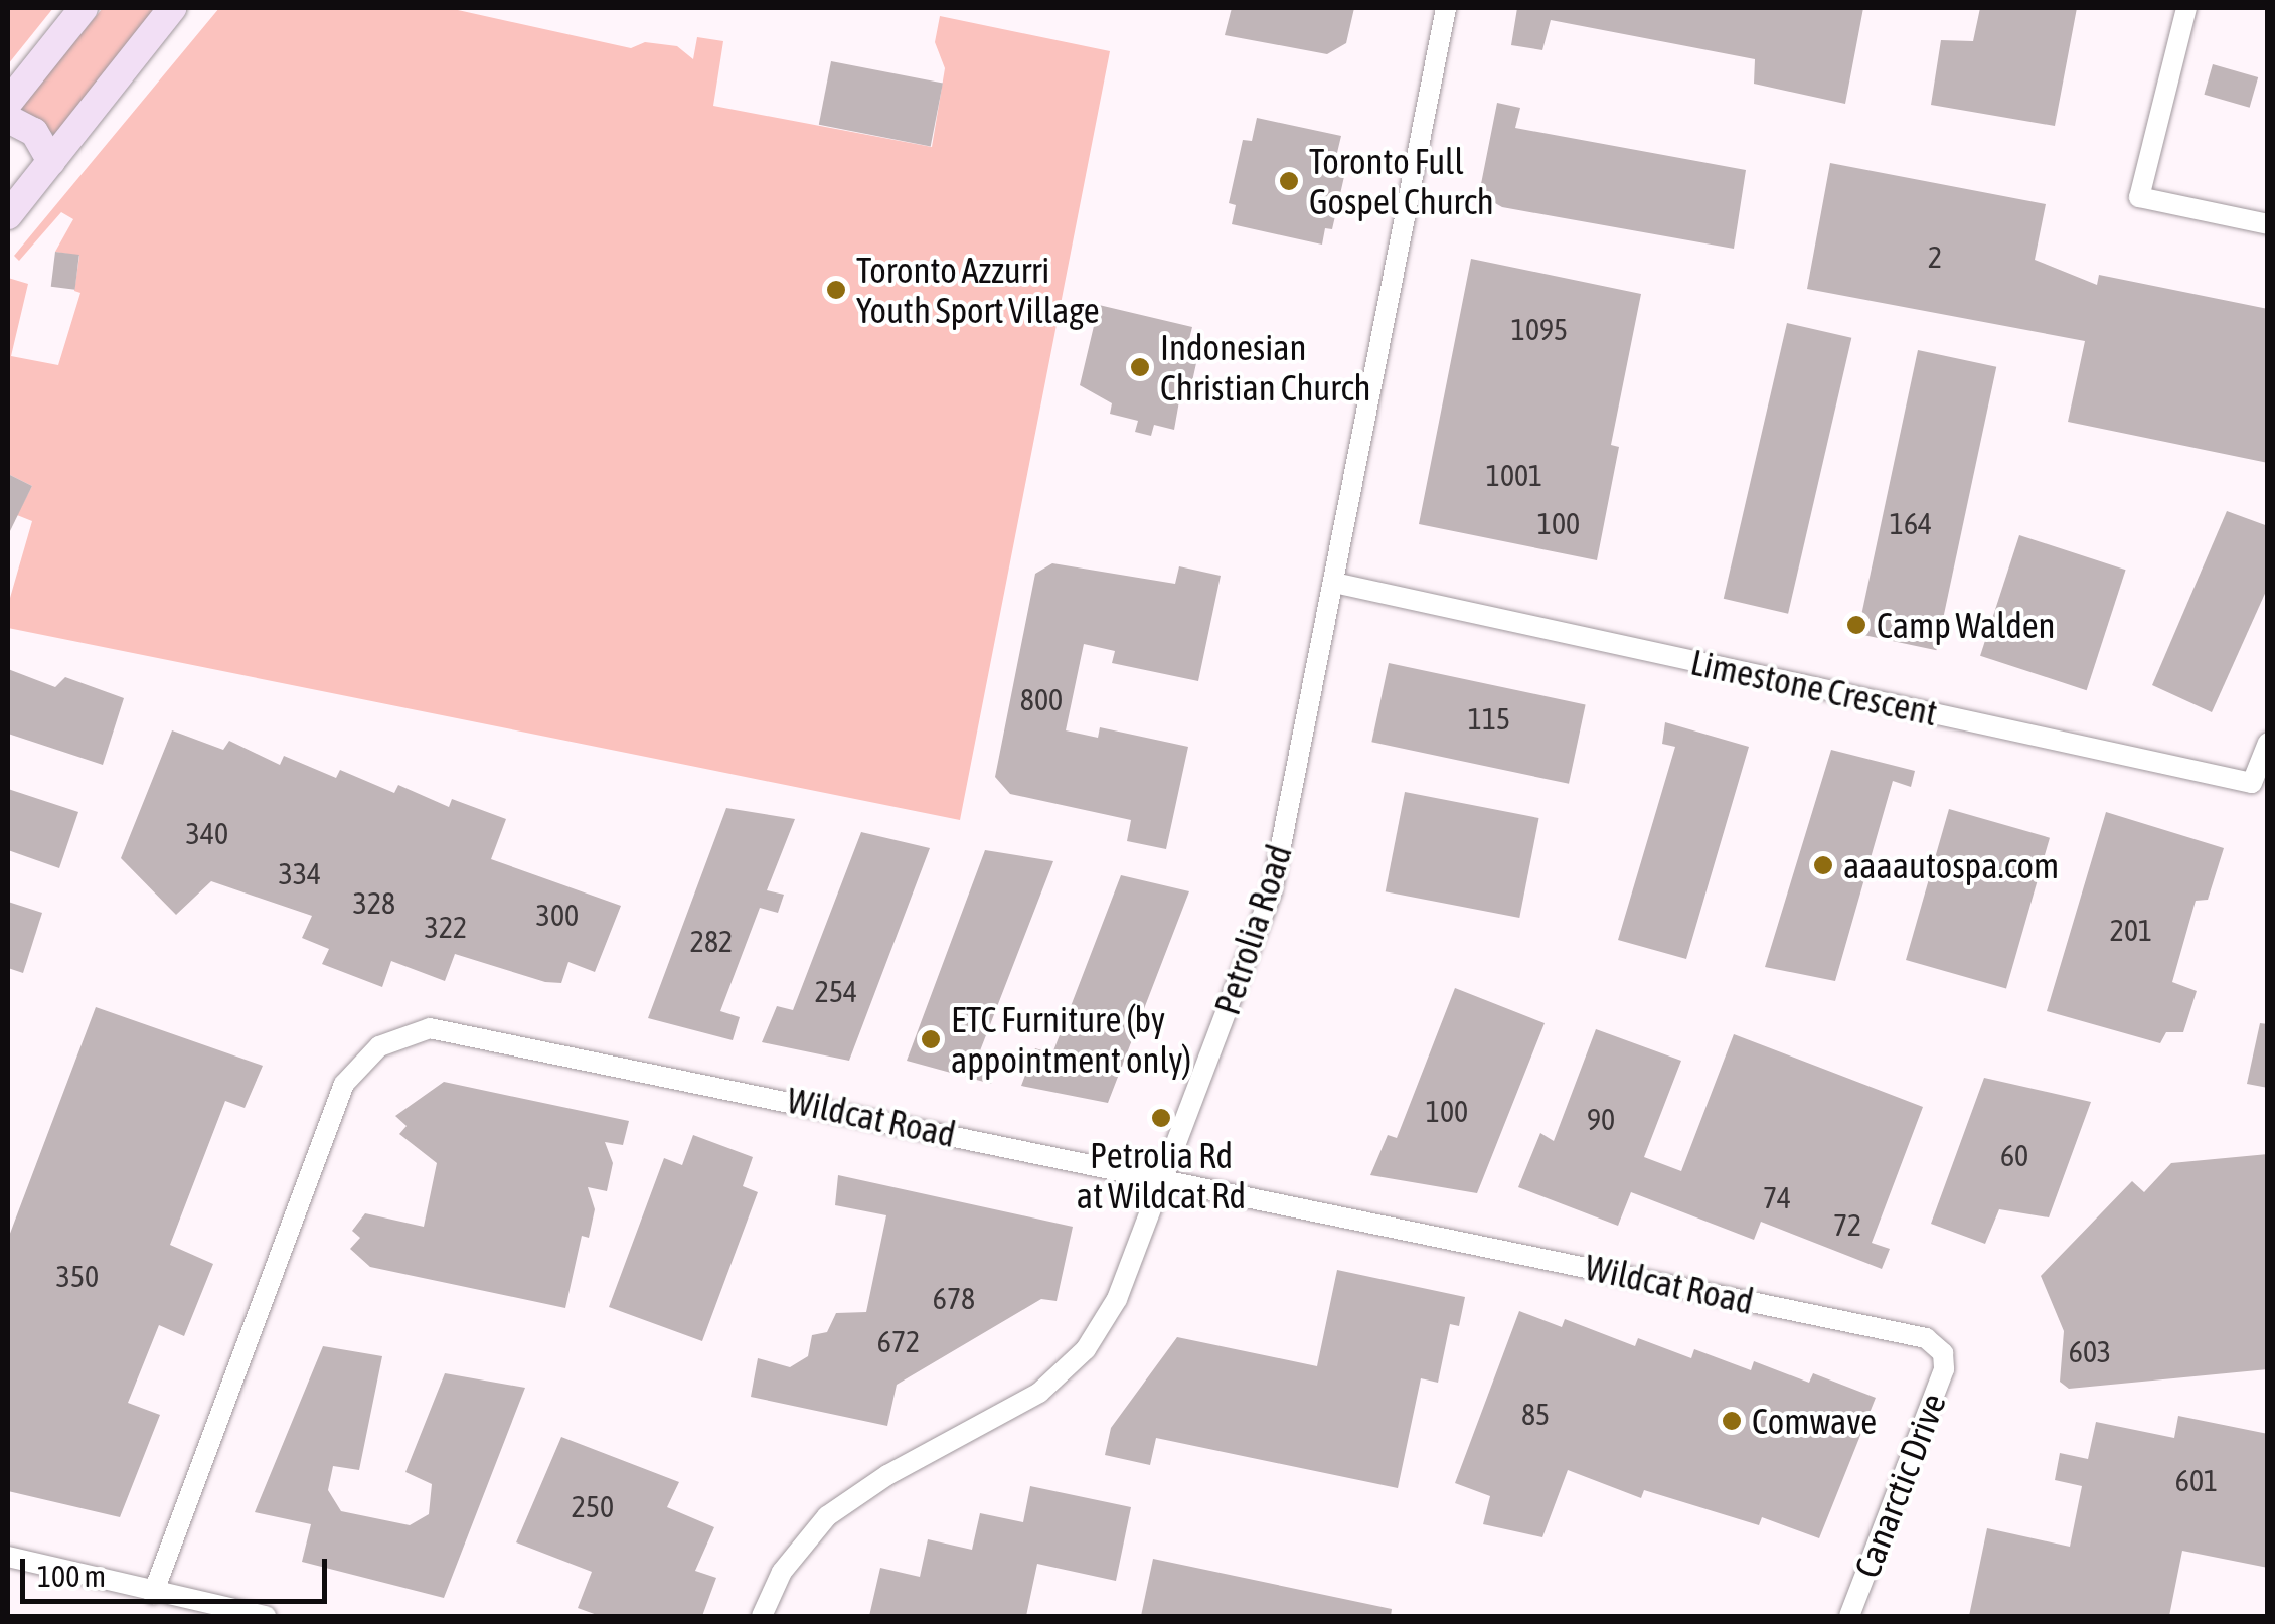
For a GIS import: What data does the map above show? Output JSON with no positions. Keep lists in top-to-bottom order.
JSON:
{
  "streets": {
    "street": [
      "Limestone Crescent",
      "Petrolia Road",
      "Wildcat Road",
      "Canarctic Drive"
    ]
  },
  "crossings": [
    ["Limestone Crescent", "Petrolia Road"],
    ["Petrolia Road", "Wildcat Road"],
    ["Wildcat Road", "Canarctic Drive"]
  ],
  "places": [
    "Toronto Full Gospel Church",
    "Toronto Azzurri Youth Sport Village",
    "Indonesian Christian Church",
    "Camp Walden",
    "aaaautospa.com",
    "ETC Furniture (by appointment only)",
    "Petrolia Rd at Wildcat Rd",
    "Comwave"
  ],
  "house_numbers": [
    "2",
    "1095",
    "1001",
    "100",
    "164",
    "800",
    "115",
    "340",
    "334",
    "328",
    "300",
    "322",
    "201",
    "282",
    "254",
    "100",
    "90",
    "60",
    "74",
    "72",
    "350",
    "678",
    "672",
    "603",
    "85",
    "601",
    "250"
  ],
  "scale_bar": "100 m"
}
